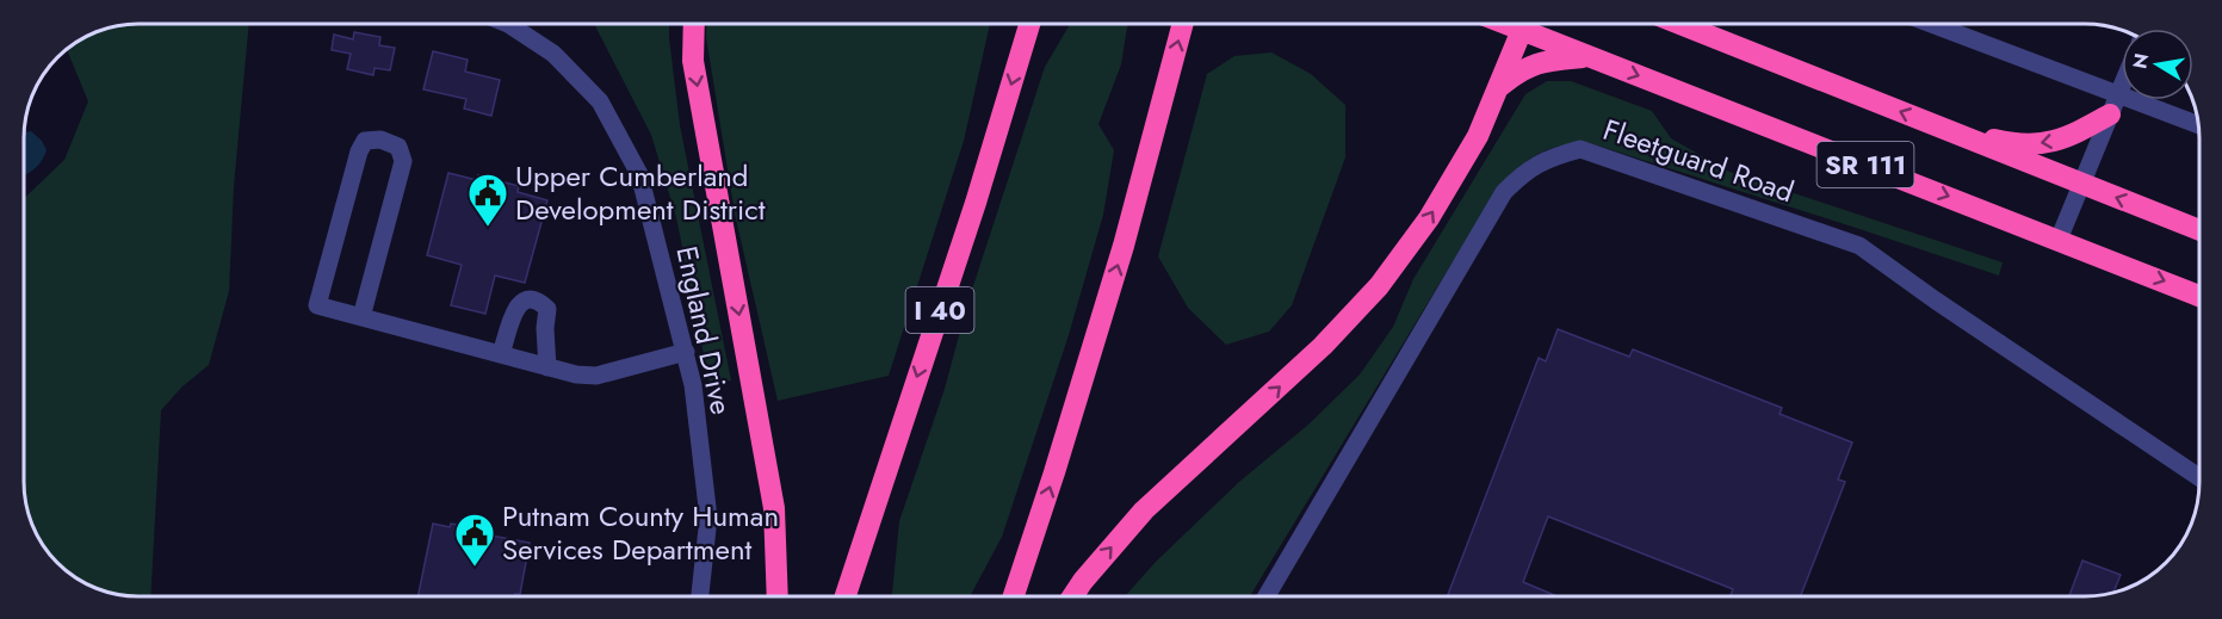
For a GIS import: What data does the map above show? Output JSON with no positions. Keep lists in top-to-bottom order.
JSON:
{
  "streets": {
    "highway": ["SR 111", "I 40"],
    "street": ["Fleetguard Road", "England Drive"]
  },
  "places": {
    "public building": ["Upper Cumberland Development District", "Putnam County Human Services Department"]
  },
  "north": "left"
}
